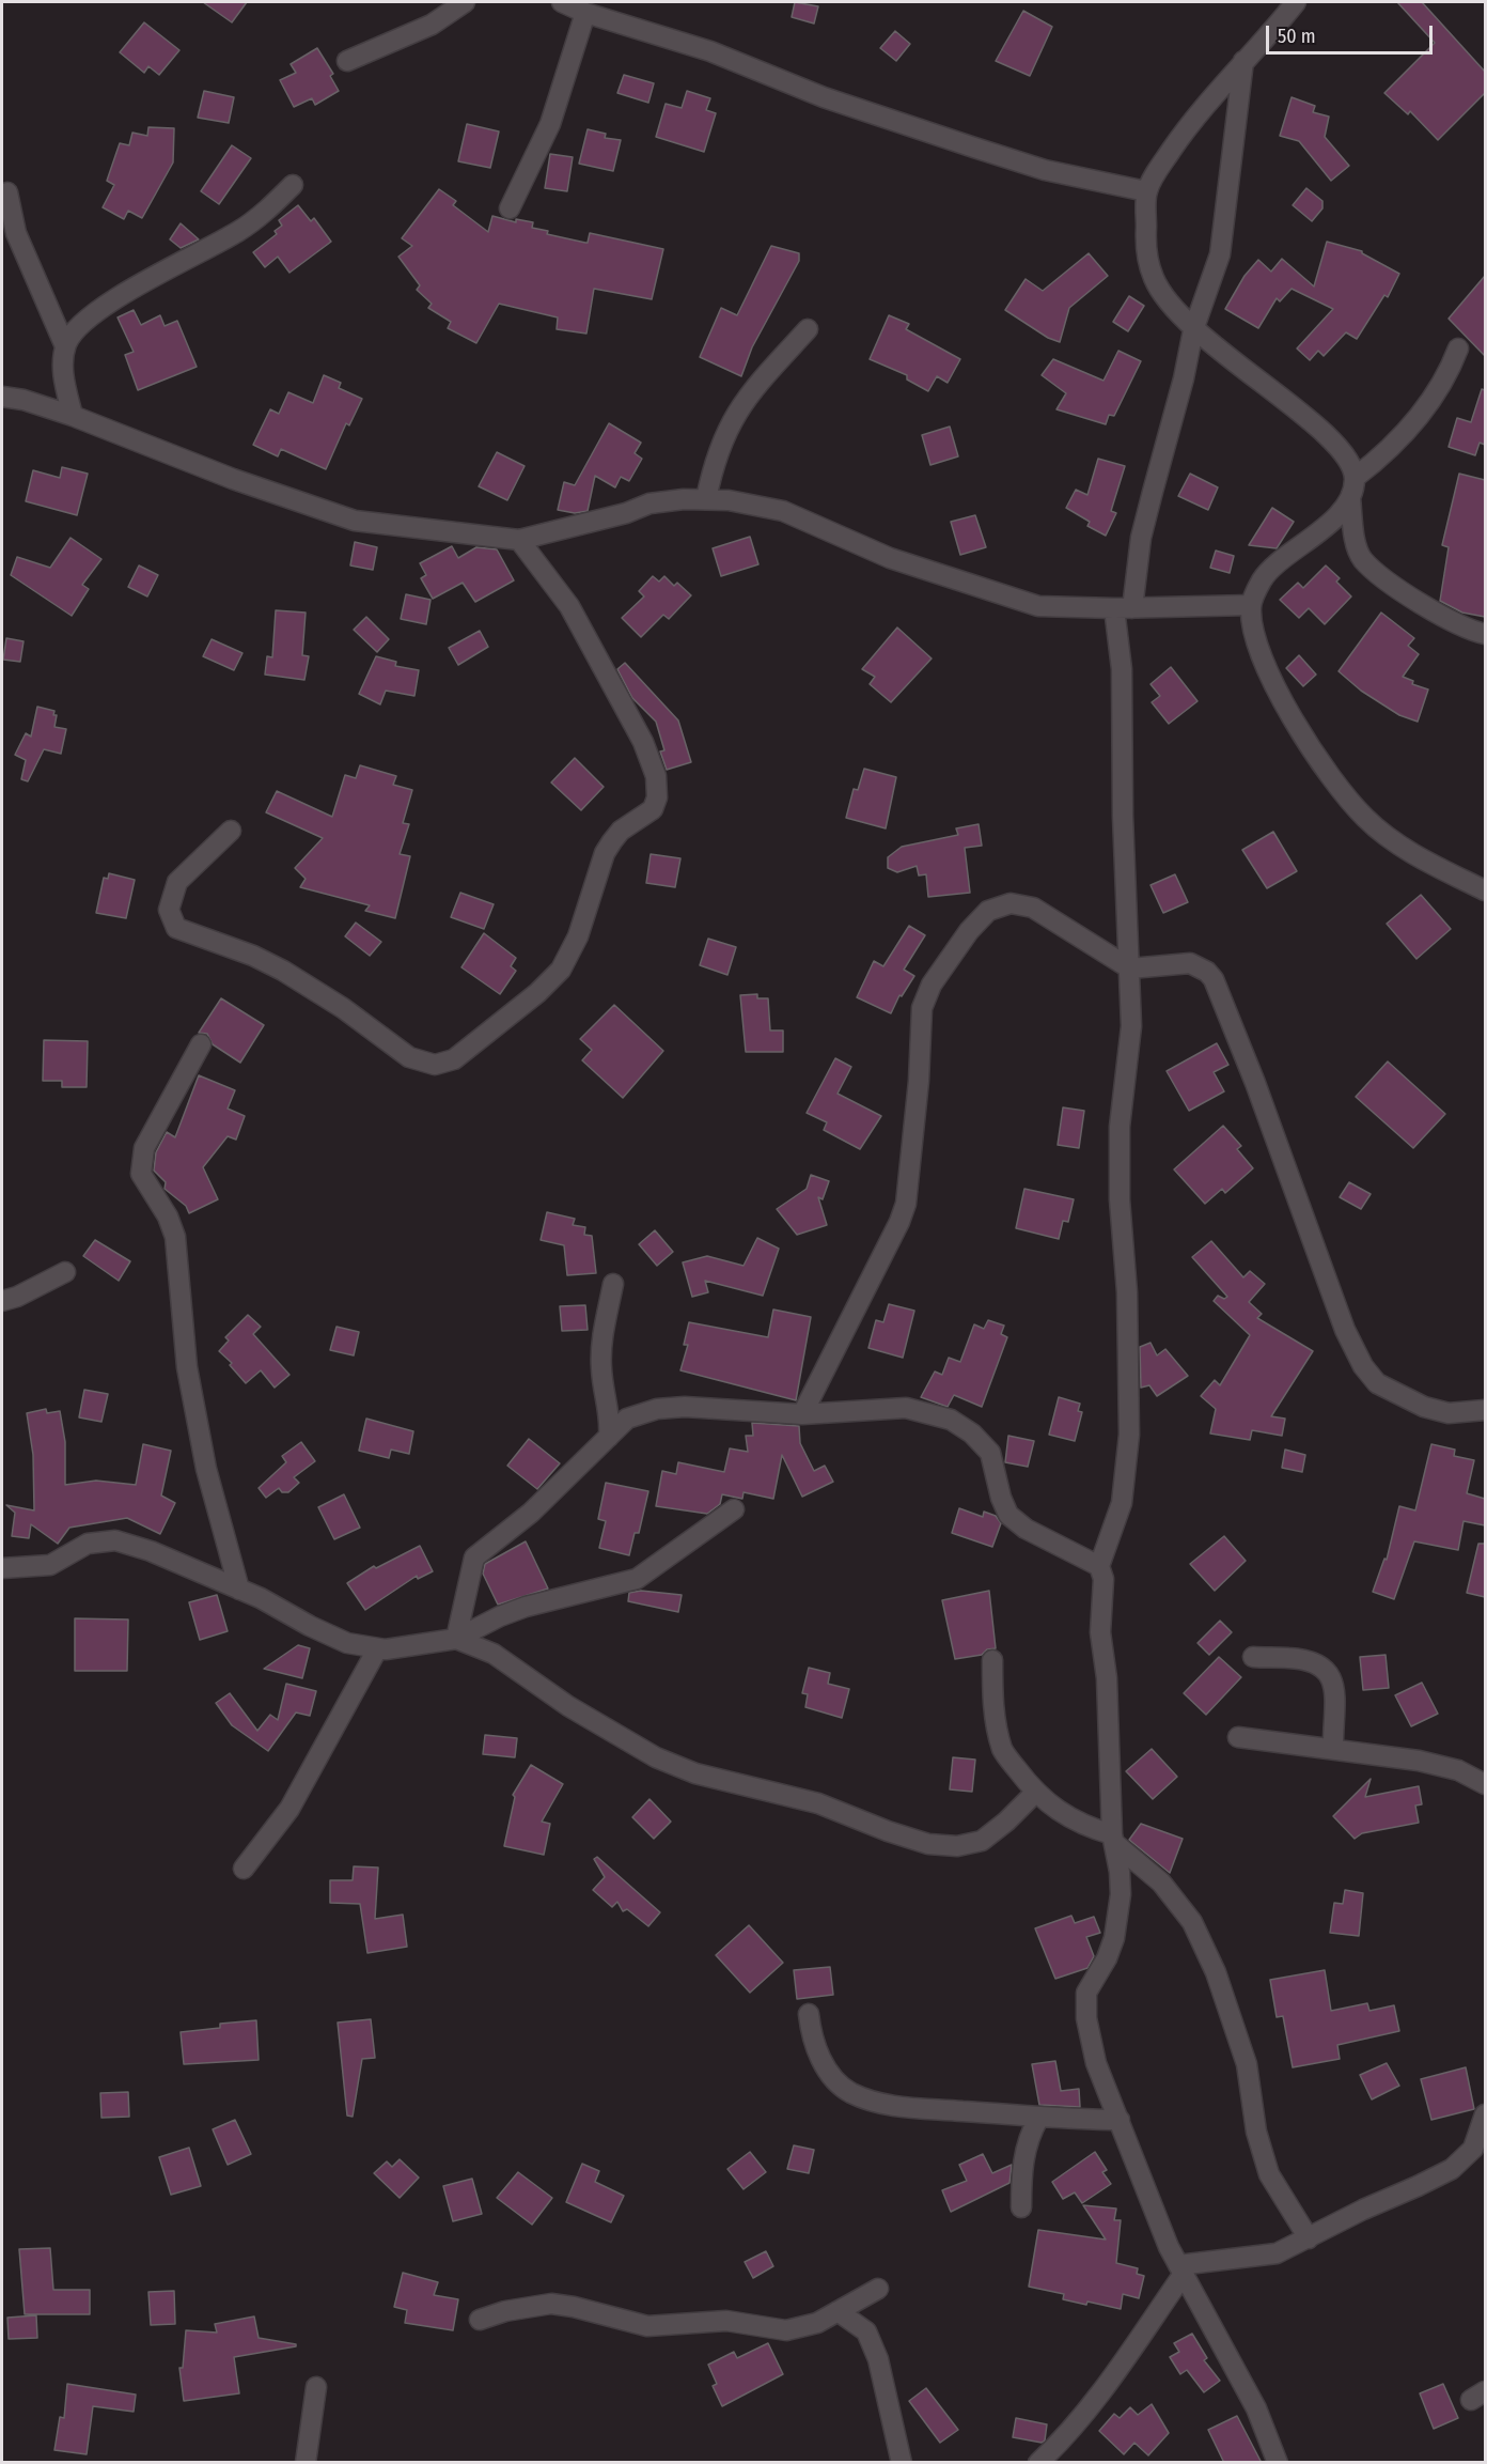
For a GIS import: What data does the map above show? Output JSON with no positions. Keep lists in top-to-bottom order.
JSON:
{
  "scale_bar": "50 m"
}
